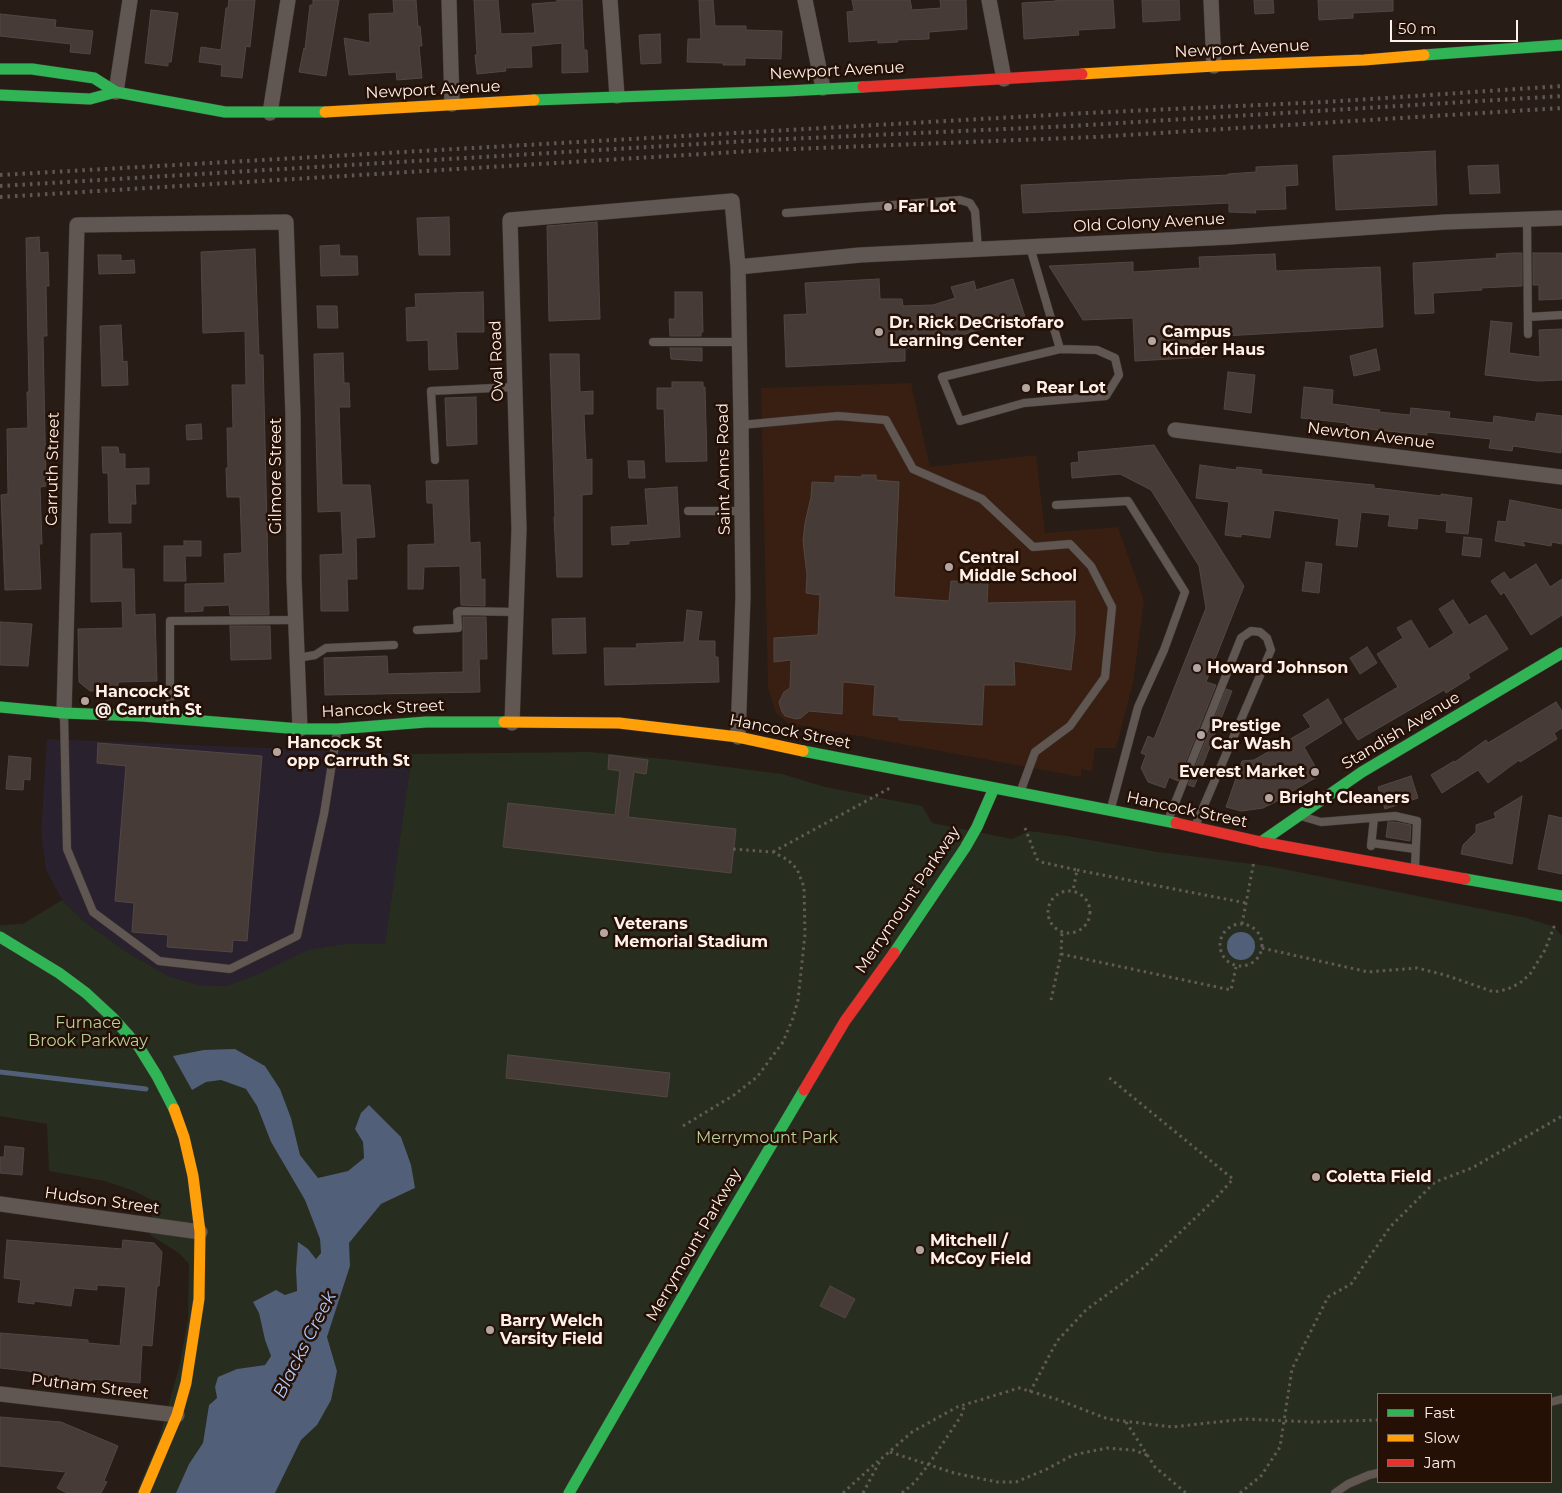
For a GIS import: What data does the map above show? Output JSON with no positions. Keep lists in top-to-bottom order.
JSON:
{
  "streets": {
    "main road": [
      "Newport Avenue",
      "Hancock Street",
      "Standish Avenue",
      "Merrymount Parkway"
    ],
    "street": [
      "Old Colony Avenue",
      "Oval Road",
      "Newton Avenue",
      "Carruth Street",
      "Saint Anns Road",
      "Gilmore Street",
      "Hudson Street",
      "Putnam Street"
    ]
  },
  "crossings": [
    ["Old Colony Avenue", "Saint Anns Road"],
    ["Oval Road", "Saint Anns Road"],
    ["Oval Road", "Hancock Street"],
    ["Carruth Street", "Gilmore Street"],
    ["Carruth Street", "Hancock Street"],
    ["Saint Anns Road", "Hancock Street"],
    ["Gilmore Street", "Hancock Street"],
    ["Hancock Street", "Standish Avenue"],
    ["Hancock Street", "Merrymount Parkway"]
  ],
  "water": ["Blacks Creek"],
  "parks": ["Furnace Brook Parkway", "Merrymount Park"],
  "places": [
    "Far Lot",
    "Dr. Rick DeCristofaro Learning Center",
    "Campus Kinder Haus",
    "Rear Lot",
    "Central Middle School",
    "Howard Johnson",
    "Hancock St @ Carruth St",
    "Prestige Car Wash",
    "Hancock St opp Carruth St",
    "Everest Market",
    "Bright Cleaners",
    "Veterans Memorial Stadium",
    "Coletta Field",
    "Mitchell / McCoy Field",
    "Barry Welch Varsity Field"
  ],
  "legend": ["Fast", "Slow", "Jam"],
  "scale_bar": "50 m"
}
